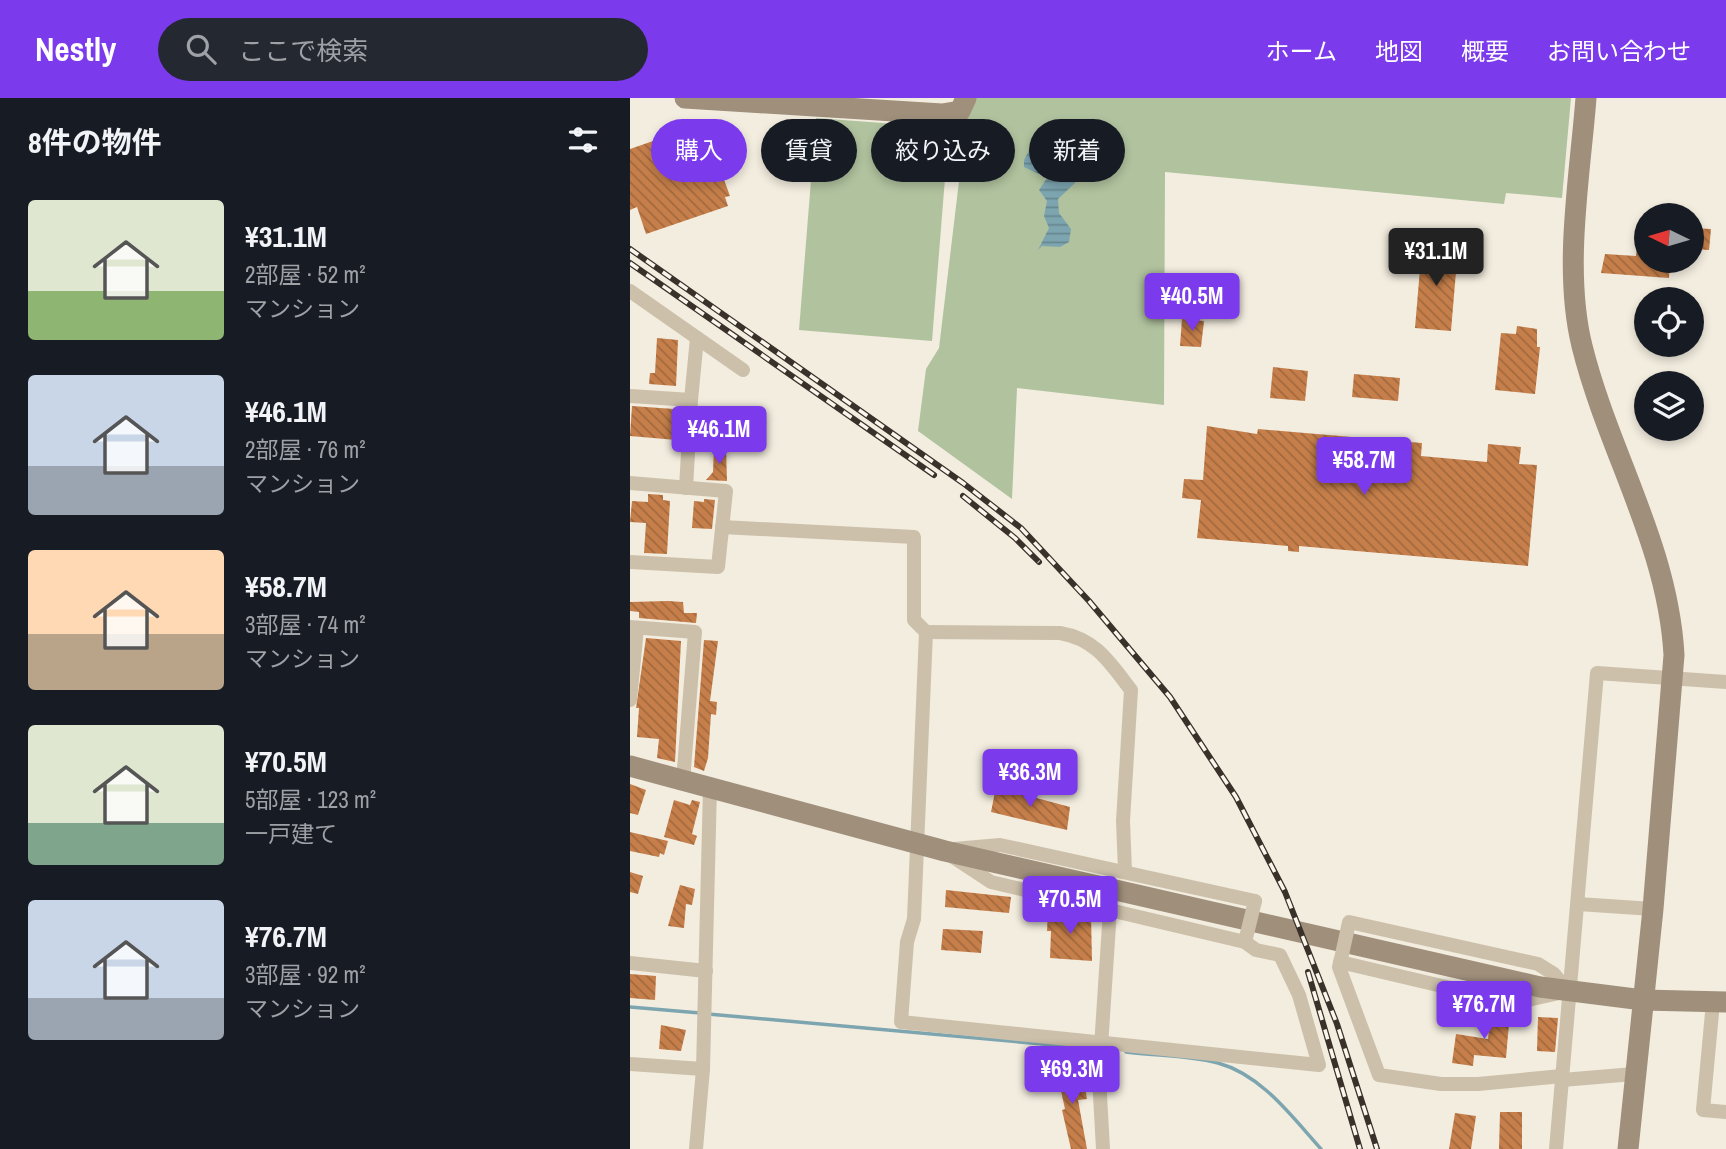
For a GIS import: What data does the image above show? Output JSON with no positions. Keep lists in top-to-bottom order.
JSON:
{
  "north": "left",
  "page": {
    "header": "Nestly",
    "search": "ここで検索",
    "nav": [
      "ホーム",
      "地図",
      "概要",
      "お問い合わせ"
    ],
    "heading": "8件の物件",
    "chip": [
      "購入",
      "賃貸",
      "絞り込み",
      "新着"
    ],
    "list": [
      {
        "name": "¥31.1M",
        "note": "2部屋 · 52 m² · マンション"
      },
      {
        "name": "¥46.1M",
        "note": "2部屋 · 76 m² · マンション"
      },
      {
        "name": "¥58.7M",
        "note": "3部屋 · 74 m² · マンション"
      },
      {
        "name": "¥70.5M",
        "note": "5部屋 · 123 m² · 一戸建て"
      },
      {
        "name": "¥76.7M",
        "note": "3部屋 · 92 m² · マンション"
      }
    ],
    "price": [
      "¥31.1M",
      "¥40.5M",
      "¥46.1M",
      "¥58.7M",
      "¥36.3M",
      "¥70.5M",
      "¥76.7M",
      "¥69.3M"
    ]
  }
}
